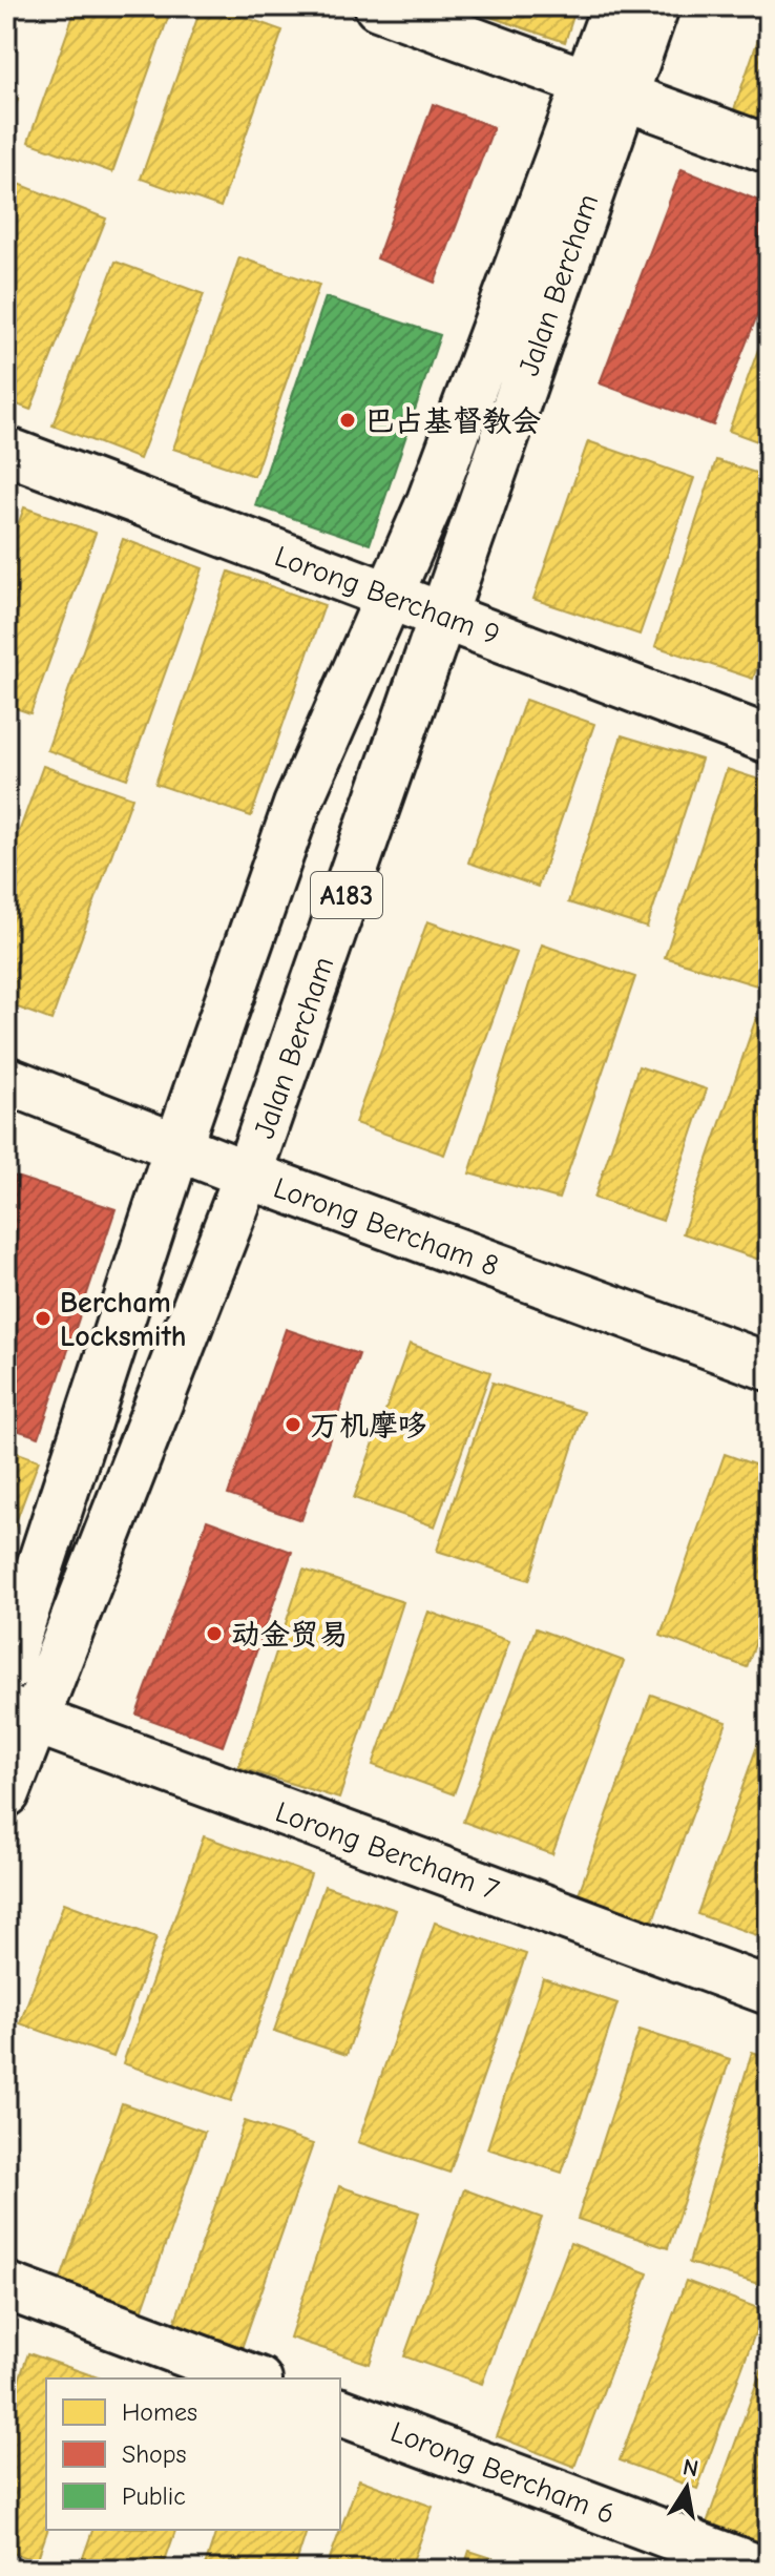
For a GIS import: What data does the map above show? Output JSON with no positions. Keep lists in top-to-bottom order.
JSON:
{
  "streets": {
    "main road": [
      "Jalan Bercham",
      "Lorong Bercham 9",
      "A183",
      "Lorong Bercham 8",
      "Lorong Bercham 7",
      "Lorong Bercham 6"
    ]
  },
  "crossings": [
    ["Jalan Bercham", "Lorong Bercham 9"],
    ["Jalan Bercham", "Lorong Bercham 8"],
    ["Jalan Bercham", "Lorong Bercham 7"]
  ],
  "places": [
    "巴占基督教会",
    "Bercham Locksmith",
    "万机摩哆",
    "动金贸易"
  ],
  "legend": ["Homes", "Shops", "Public"],
  "north": "top"
}
